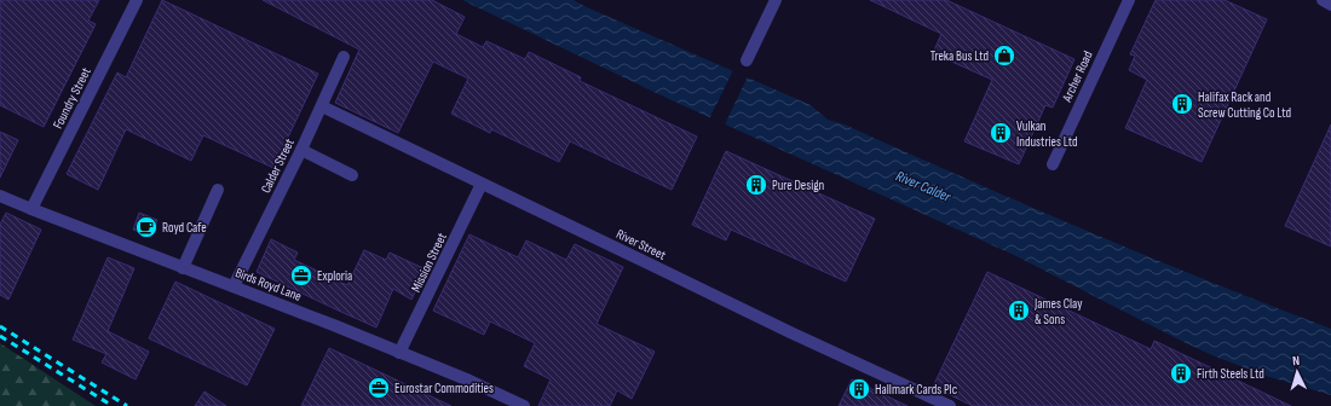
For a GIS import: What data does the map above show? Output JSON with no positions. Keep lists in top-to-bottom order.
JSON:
{
  "streets": {
    "street": [
      "Archer Road",
      "Foundry Street",
      "Calder Street",
      "River Street",
      "Mission Street",
      "Birds Royd Lane"
    ]
  },
  "crossings": [
    ["Foundry Street", "Birds Royd Lane"],
    ["Calder Street", "River Street"],
    ["Calder Street", "Birds Royd Lane"],
    ["River Street", "Mission Street"],
    ["Mission Street", "Birds Royd Lane"]
  ],
  "water": ["River Calder"],
  "places": {
    "shop": ["Treka Bus Ltd"],
    "building": [
      "Halifax Rack and Screw Cutting Co Ltd",
      "Vulkan Industries Ltd",
      "Pure Design",
      "James Clay & Sons",
      "Firth Steels Ltd",
      "Hallmark Cards Plc"
    ],
    "cafe": ["Royd Cafe"],
    "office": ["Exploria", "Eurostar Commodities"]
  },
  "north": "top"
}
